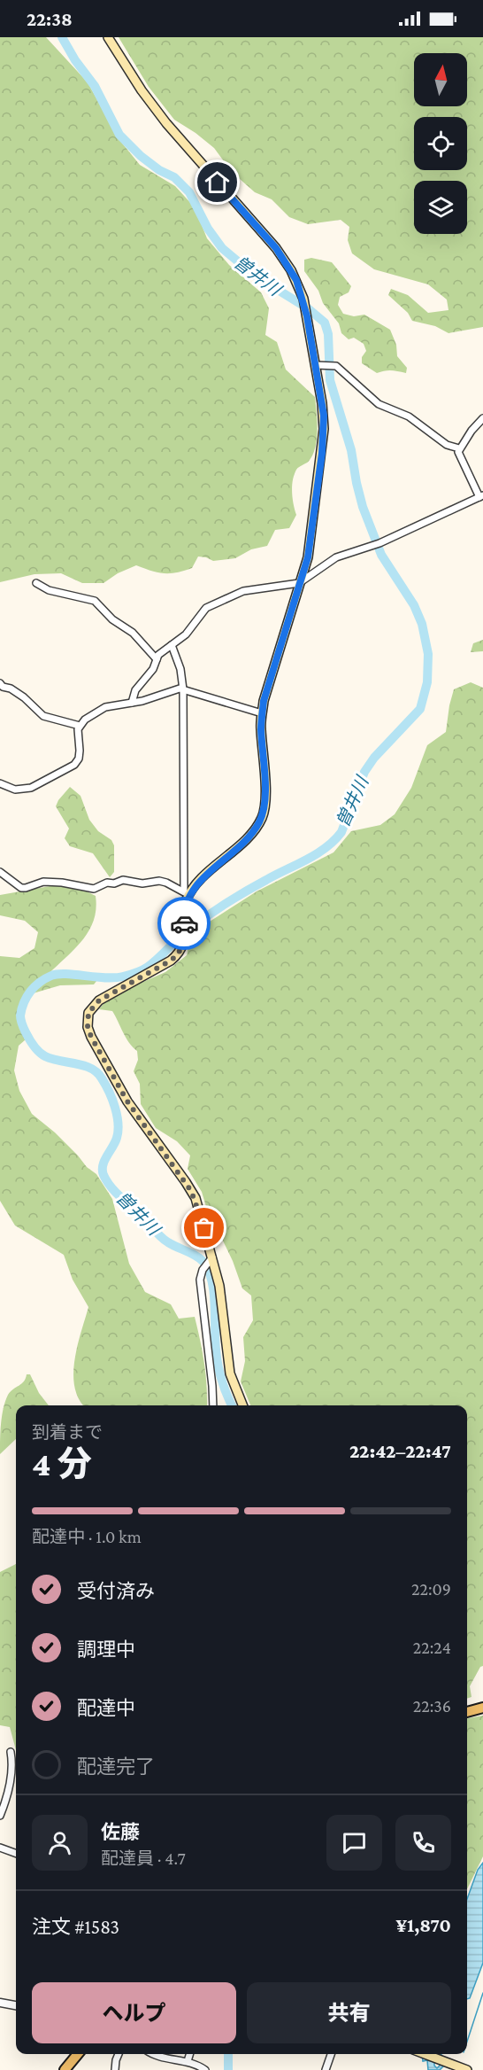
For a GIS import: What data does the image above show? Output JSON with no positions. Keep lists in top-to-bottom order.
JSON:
{
  "water": ["曽井川"],
  "north": "top",
  "page": {
    "status": "22:38",
    "heading": ["4 分", "到着まで", "22:42–22:47"],
    "panel": [
      "佐藤",
      "配達員 · 4.7",
      "注文 #1583",
      "¥1,870"
    ],
    "bar": "配達中 · 1.0 km",
    "list": [
      ["受付済み", "22:09"],
      ["調理中", "22:24"],
      ["配達中", "22:36"],
      "配達完了"
    ],
    "buttons": ["ヘルプ", "共有"]
  }
}
